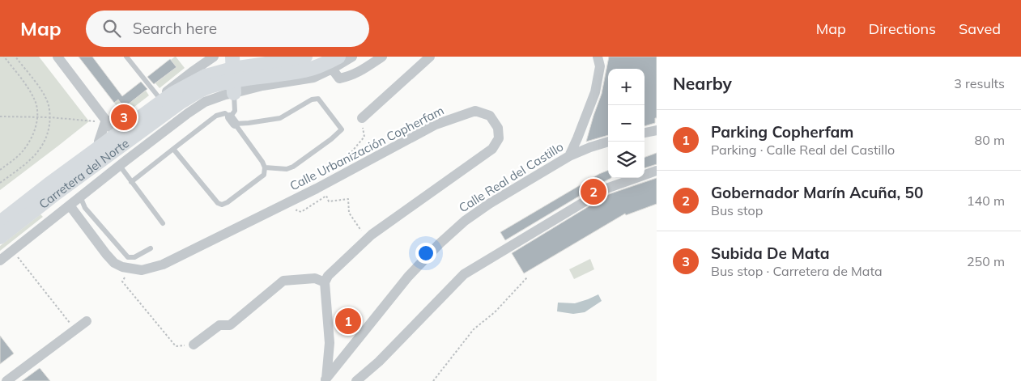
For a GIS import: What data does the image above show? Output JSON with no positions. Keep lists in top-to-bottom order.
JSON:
{
  "streets": {
    "street": ["Calle Urbanización Copherfam", "Carretera del Norte", "Calle Real del Castillo"]
  },
  "page": {
    "header": "Map",
    "search": "Search here",
    "nav": ["Map", "Directions", "Saved"],
    "heading": ["Nearby", "3 results"],
    "map_buttons": ["+", "−"],
    "pins": ["3", "2", "1"],
    "list": [
      {
        "mark": "1",
        "name": "Parking Copherfam",
        "note": "Parking · Calle Real del Castillo",
        "value": "80 m"
      },
      {
        "mark": "2",
        "name": "Gobernador Marín Acuña, 50",
        "note": "Bus stop",
        "value": "140 m"
      },
      {
        "mark": "3",
        "name": "Subida De Mata",
        "note": "Bus stop · Carretera de Mata",
        "value": "250 m"
      }
    ]
  }
}
